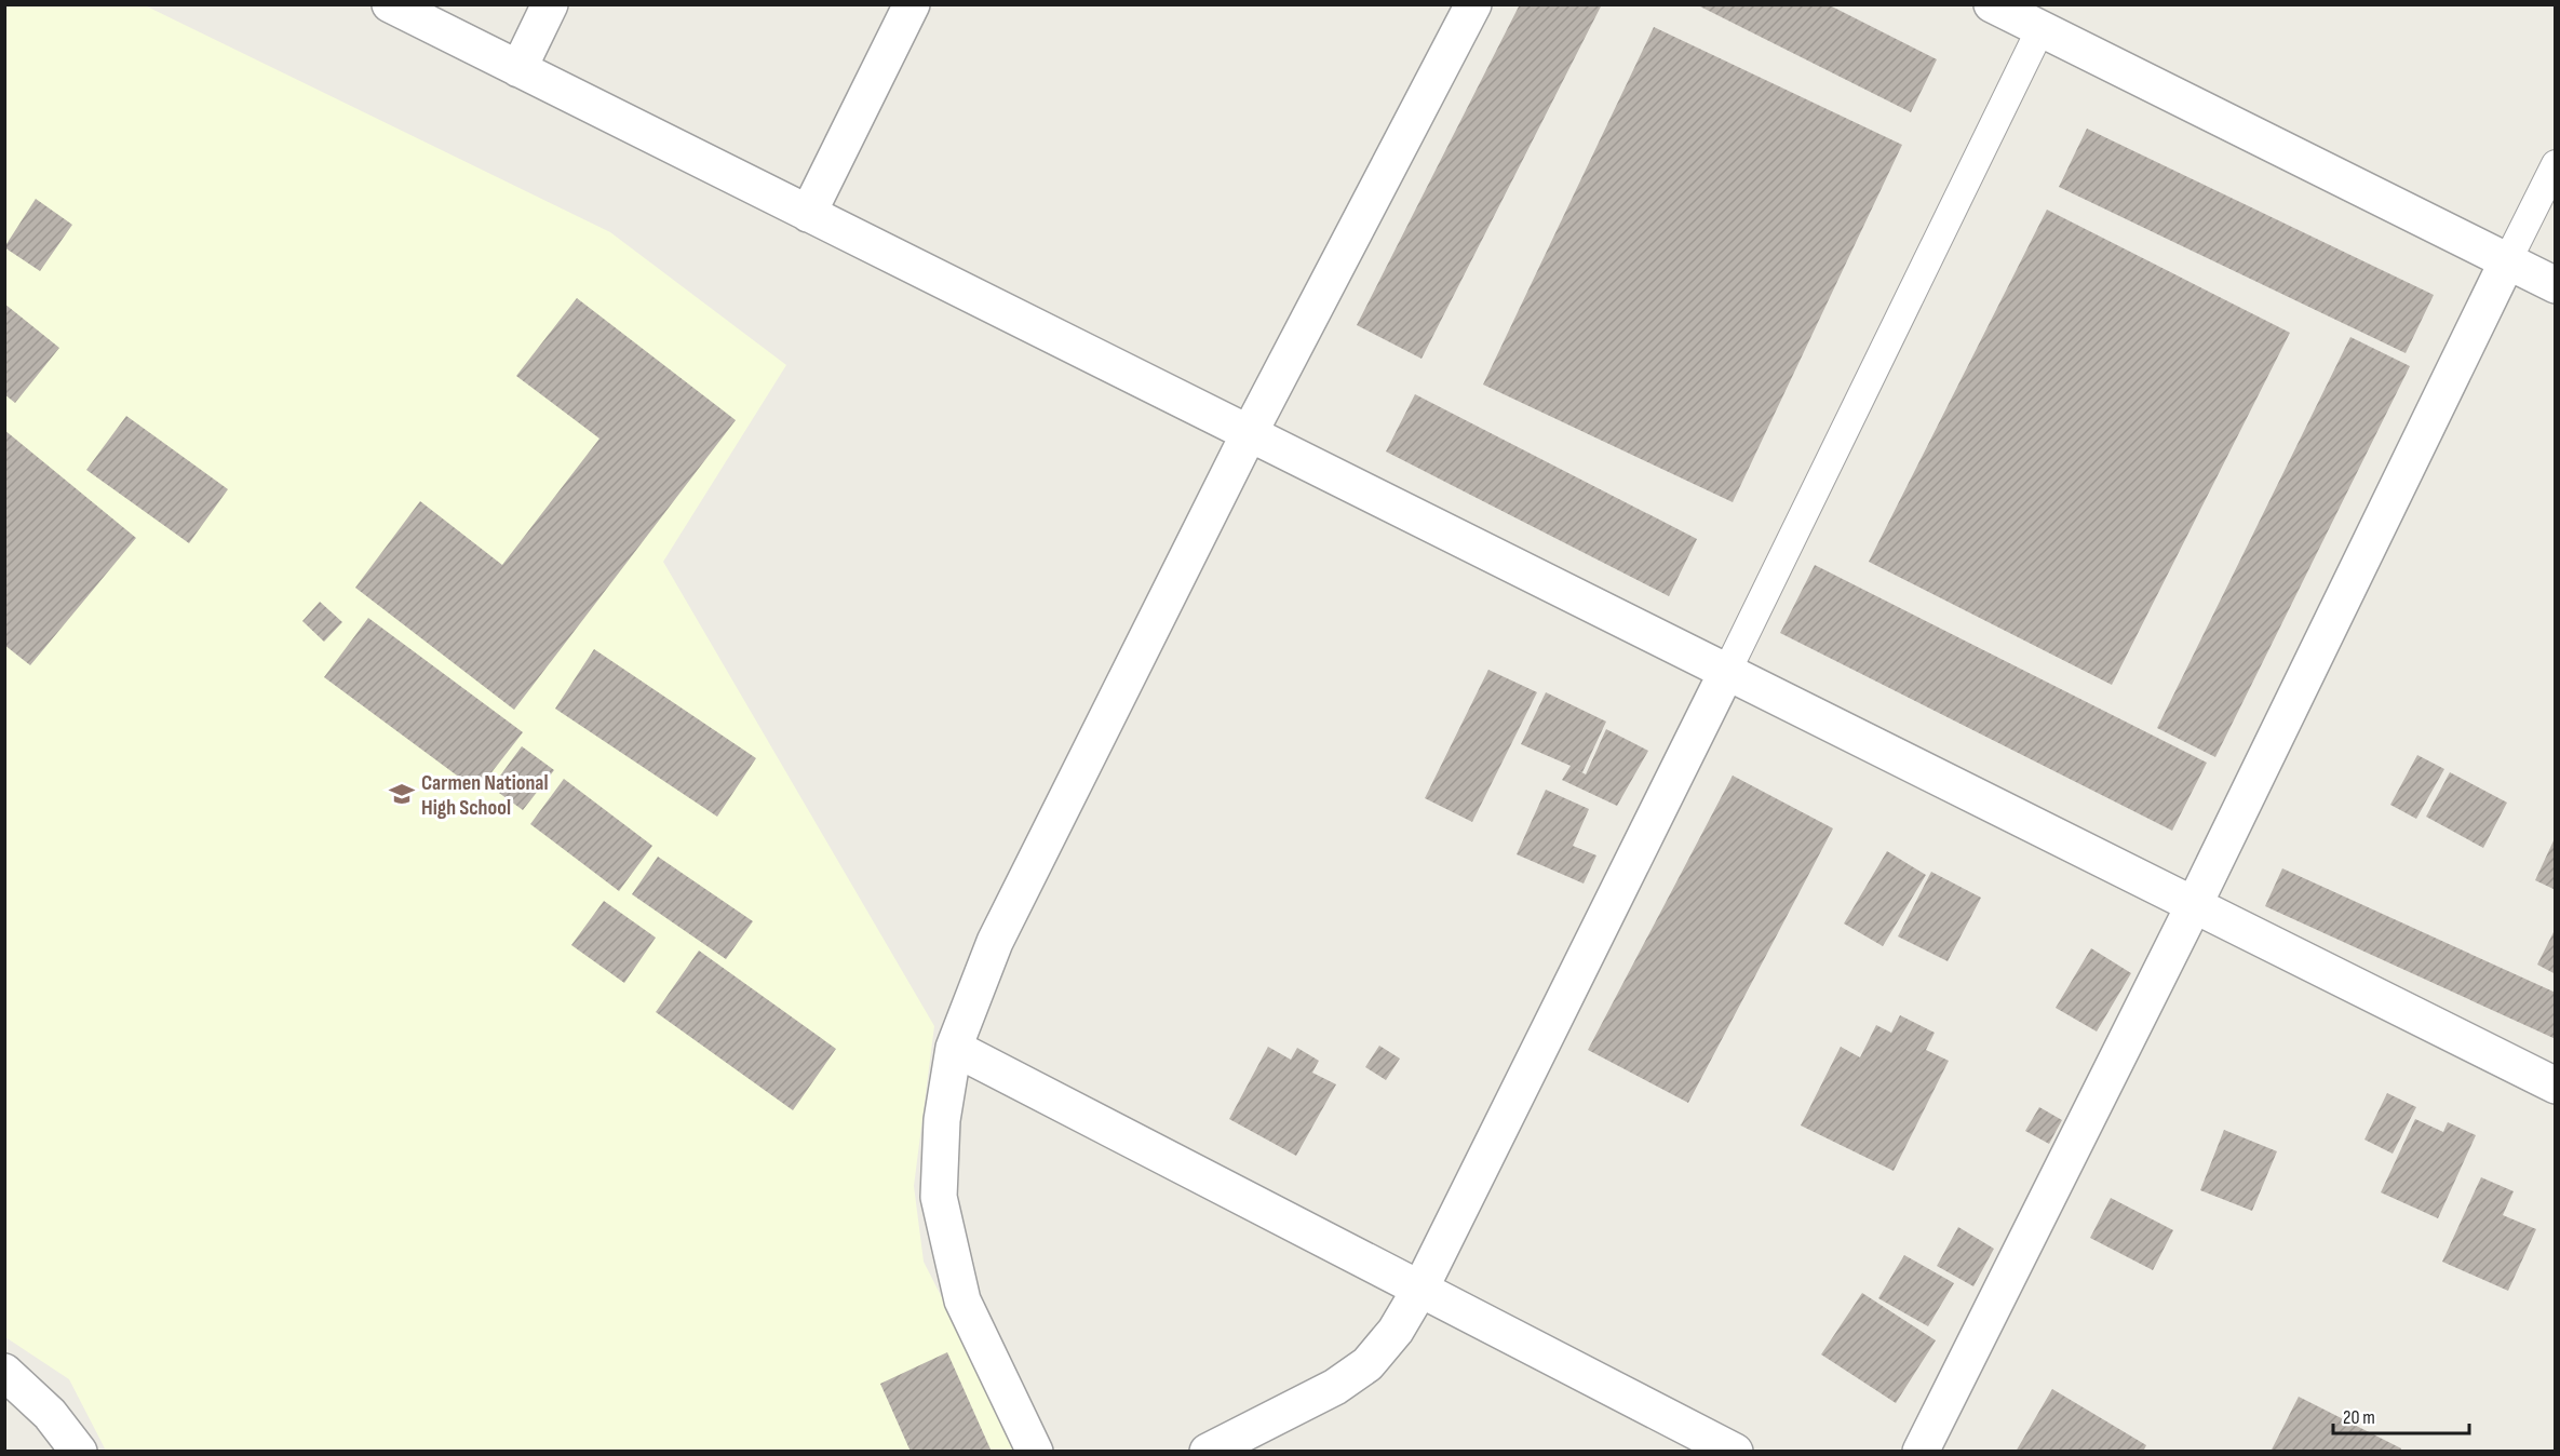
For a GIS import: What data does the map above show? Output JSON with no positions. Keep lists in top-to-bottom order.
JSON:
{
  "places": {
    "school or university": ["Carmen National High School"]
  },
  "scale_bar": "20 m"
}
